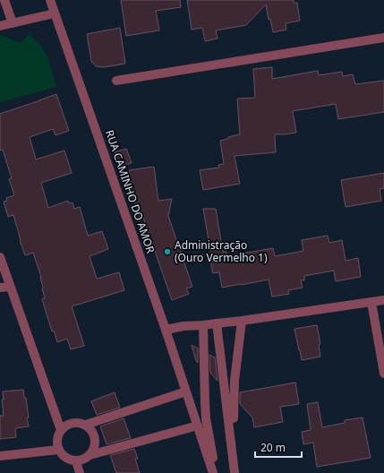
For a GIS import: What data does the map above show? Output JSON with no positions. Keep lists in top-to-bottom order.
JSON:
{
  "streets": {
    "street": ["RUA CAMINHO DO AMOR"]
  },
  "places": ["Administração (Ouro Vermelho 1)"],
  "scale_bar": "20 m"
}
